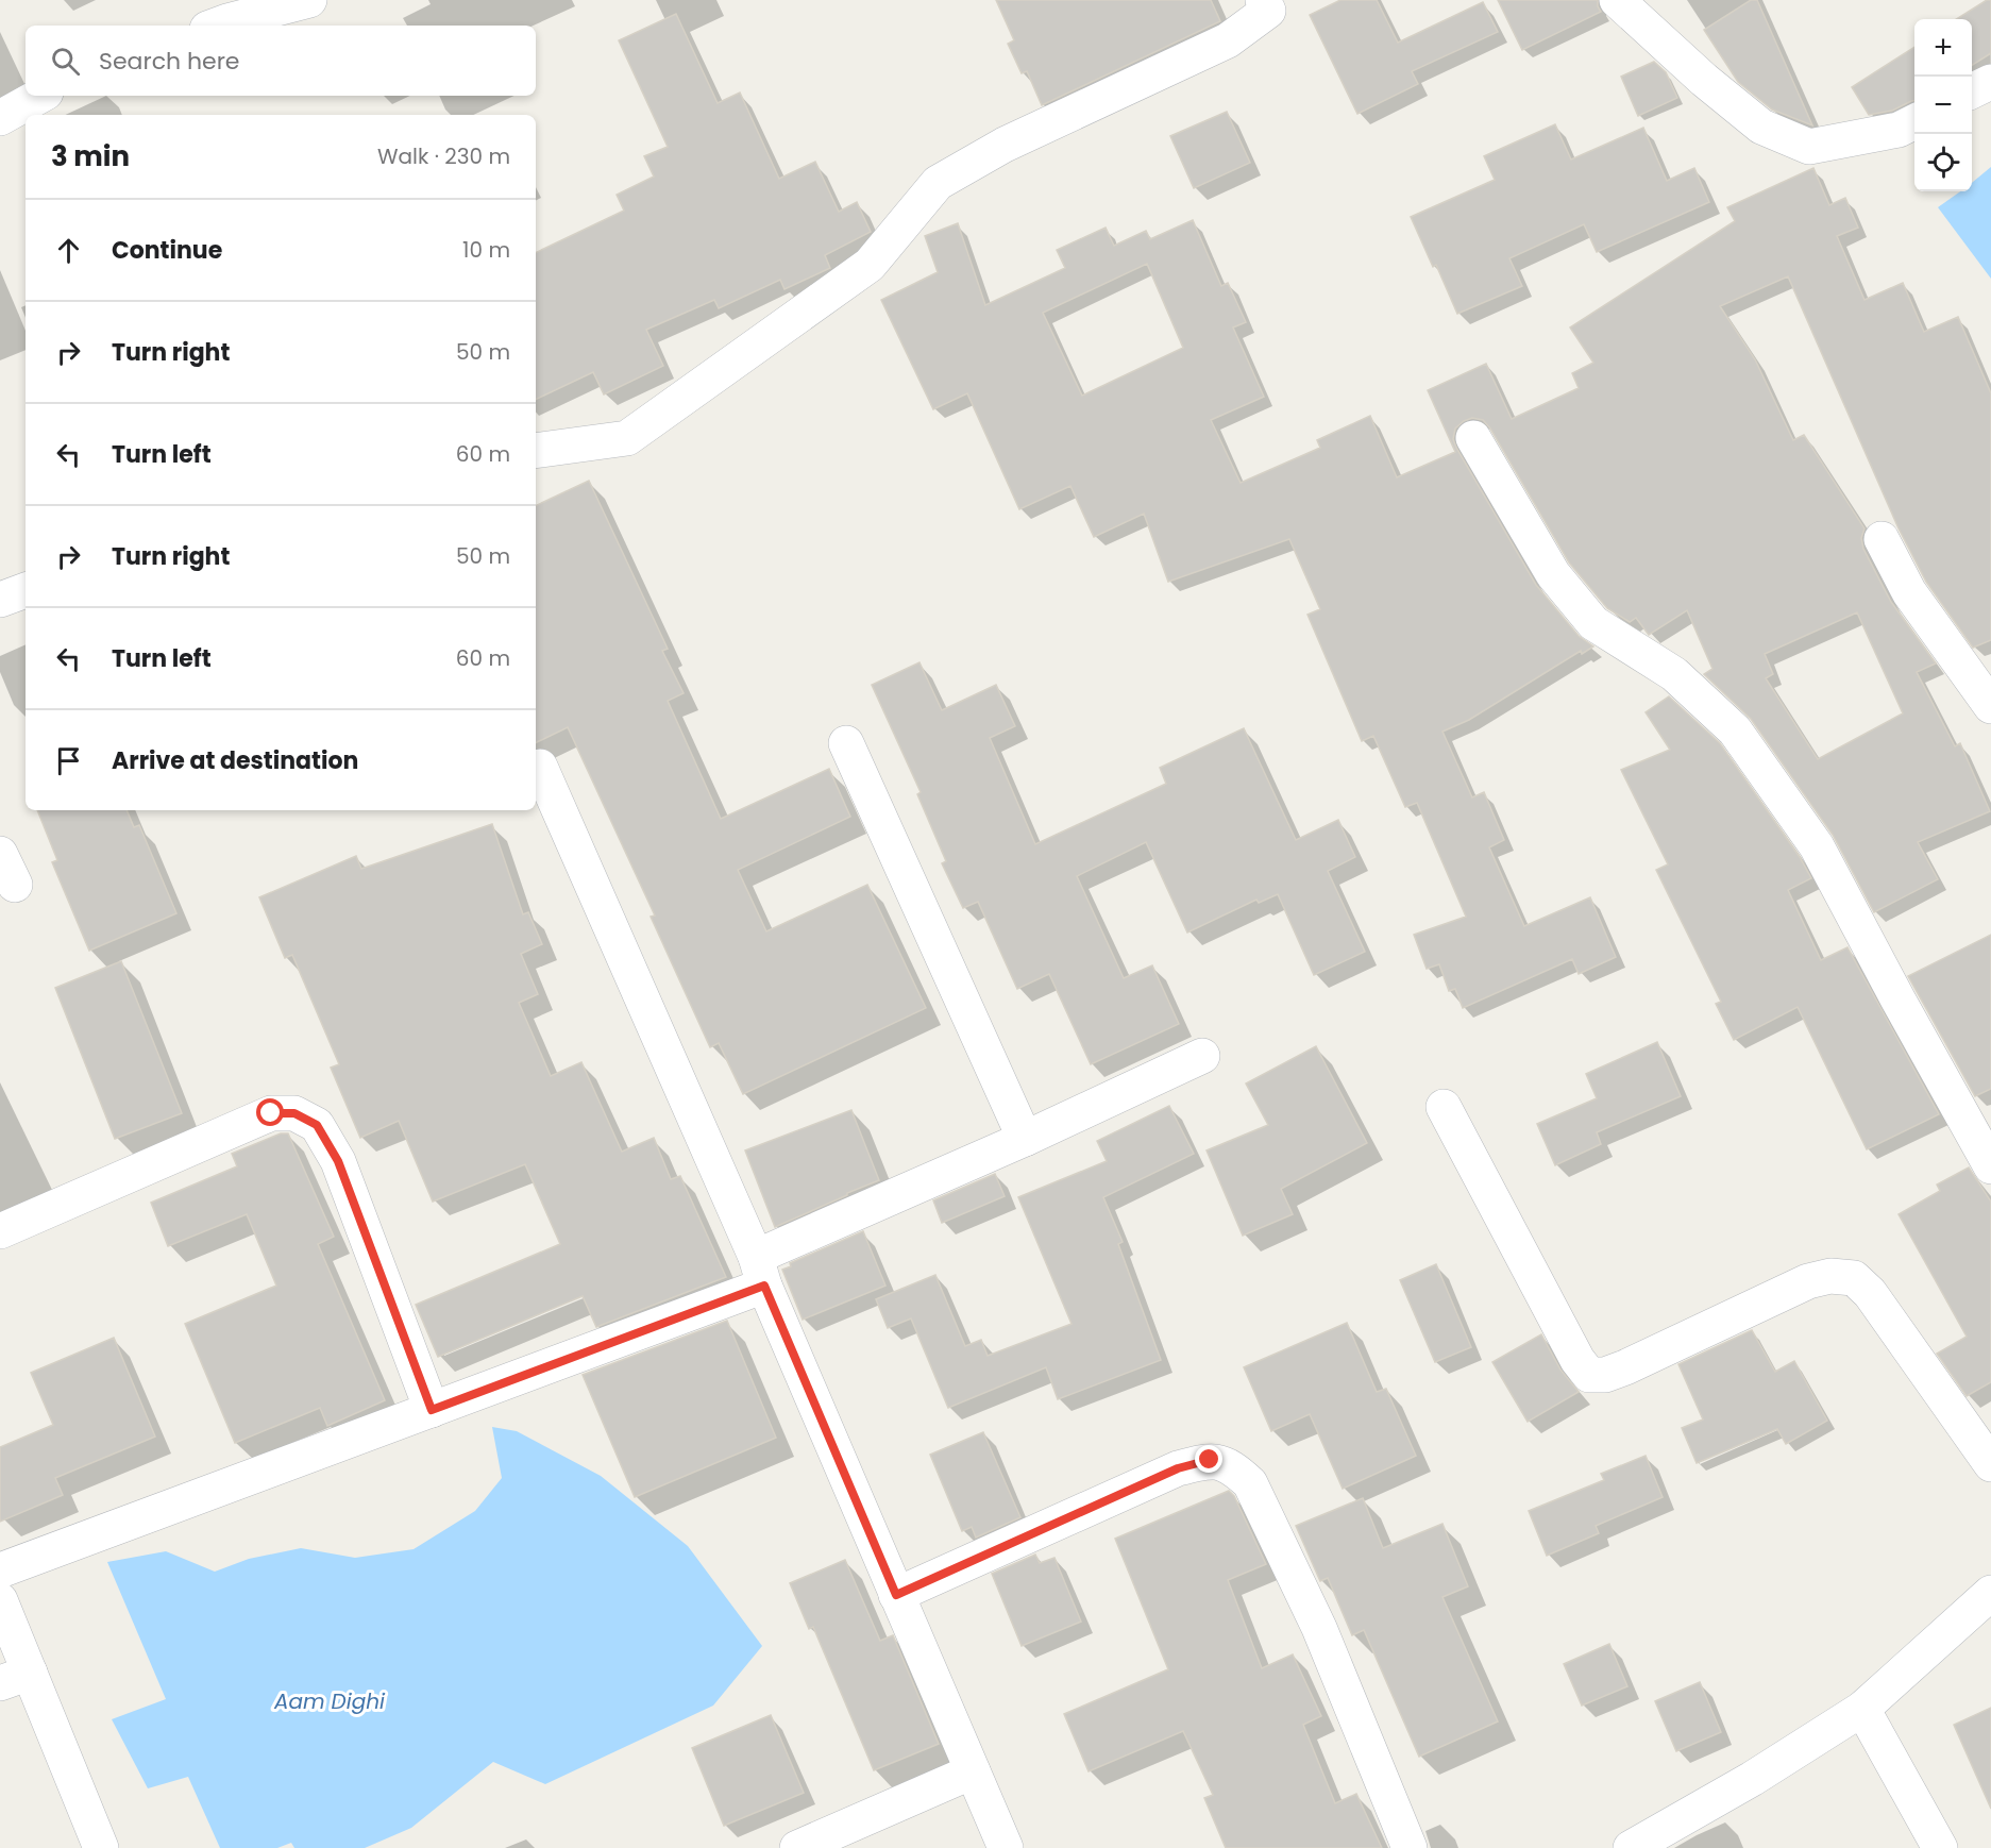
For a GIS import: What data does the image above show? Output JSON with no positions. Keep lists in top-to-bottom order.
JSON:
{
  "water": ["Aam Dighi"],
  "page": {
    "map_buttons": ["+", "−"],
    "search": "Search here",
    "heading": ["3 min", "Walk · 230 m"],
    "list": [
      ["Continue", "10 m"],
      ["Turn right", "50 m"],
      ["Turn left", "60 m"],
      ["Turn right", "50 m"],
      ["Turn left", "60 m"],
      "Arrive at destination"
    ]
  }
}
